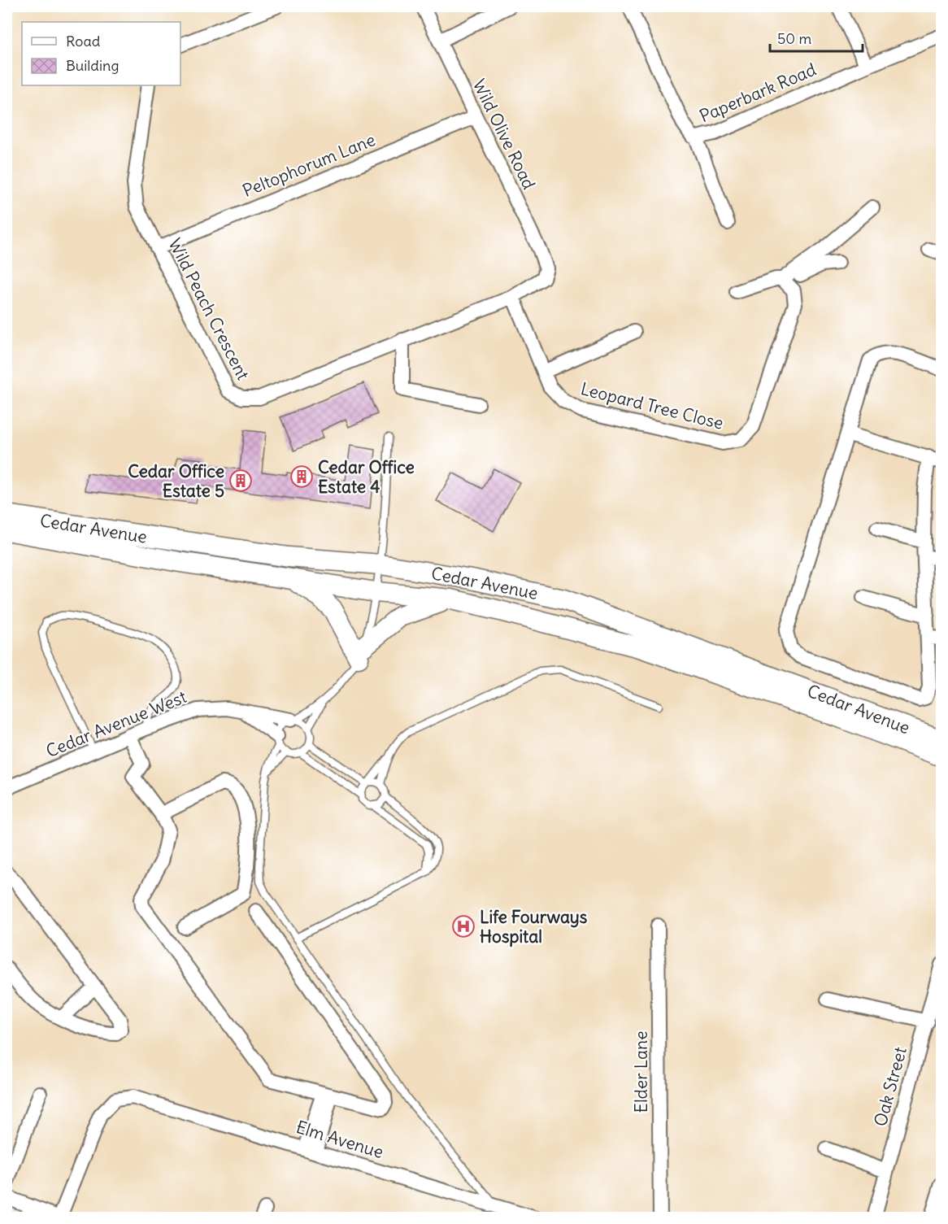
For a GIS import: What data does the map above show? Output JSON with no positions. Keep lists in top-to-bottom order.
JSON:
{
  "streets": {
    "main road": ["Cedar Avenue"],
    "street": [
      "Paperbark Road",
      "Wild Olive Road",
      "Peltophorum Lane",
      "Wild Peach Crescent",
      "Leopard Tree Close",
      "Cedar Avenue West",
      "Elder Lane",
      "Oak Street",
      "Elm Avenue"
    ]
  },
  "crossings": [
    ["Wild Olive Road", "Peltophorum Lane"],
    ["Wild Olive Road", "Wild Peach Crescent"],
    ["Peltophorum Lane", "Wild Peach Crescent"],
    ["Wild Peach Crescent", "Leopard Tree Close"]
  ],
  "places": {
    "building": ["Cedar Office Estate 4", "Cedar Office Estate 5"],
    "hospital": ["Life Fourways Hospital"]
  },
  "legend": ["Road", "Building"],
  "scale_bar": "50 m"
}
